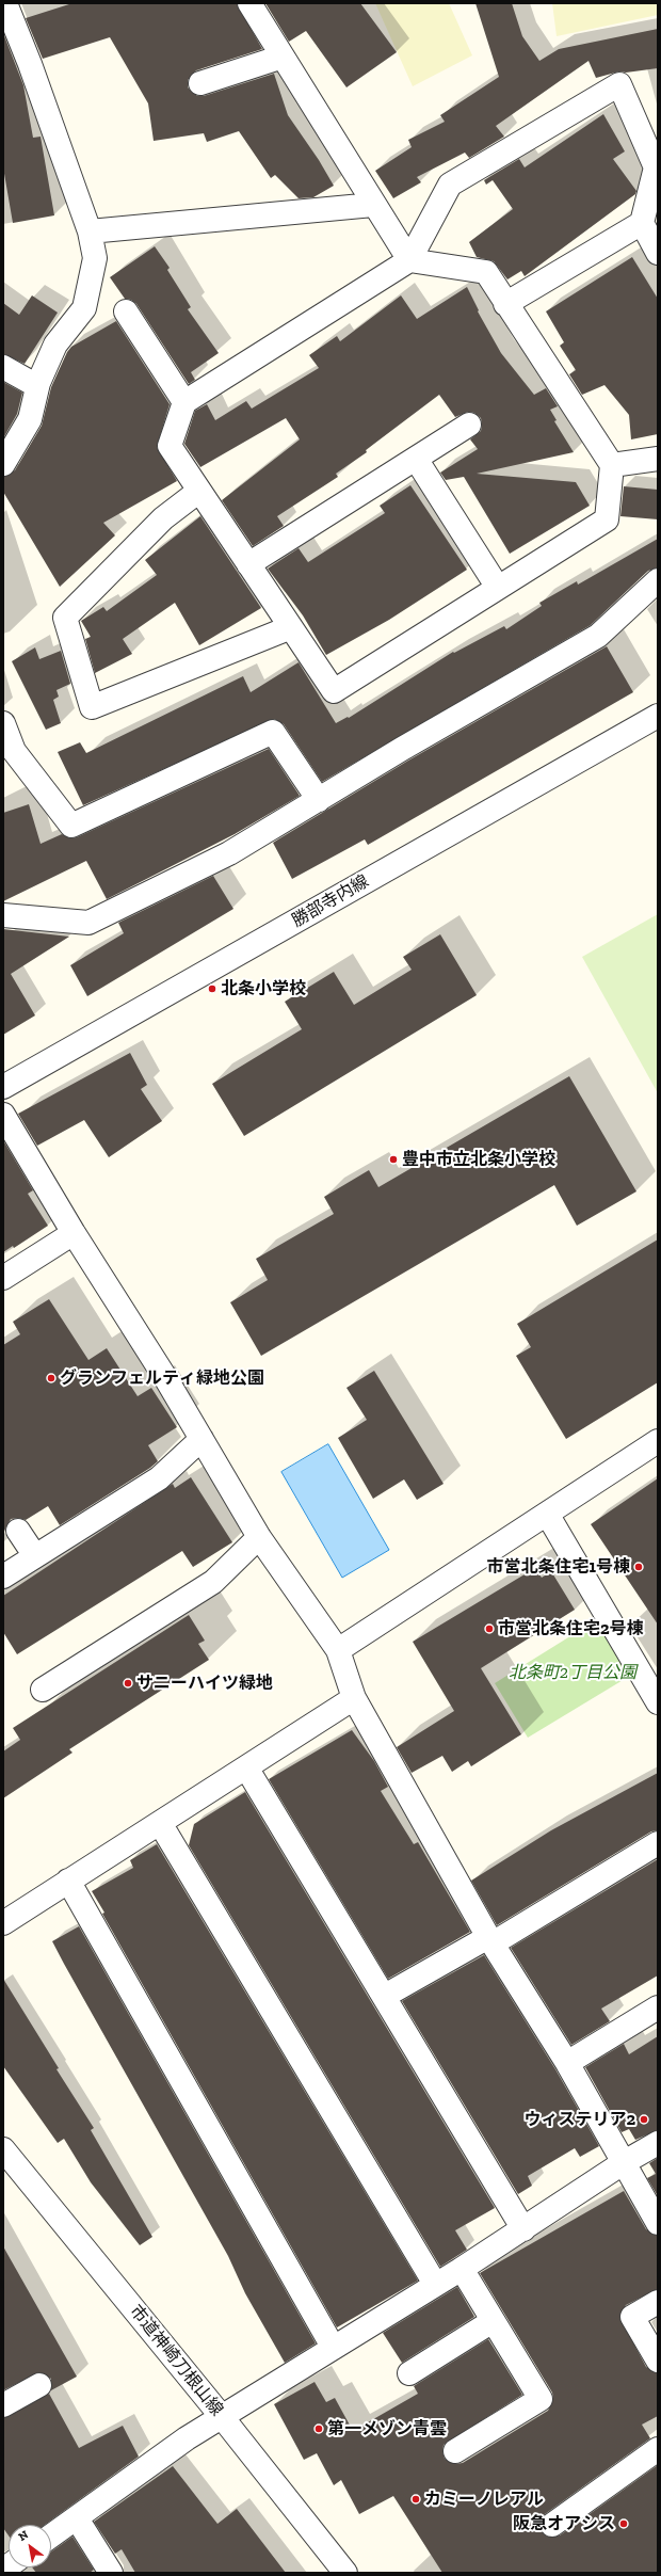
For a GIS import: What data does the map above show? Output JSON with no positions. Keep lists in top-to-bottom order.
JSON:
{
  "streets": {
    "street": ["勝部寺内線", "市道神崎刀根山線"]
  },
  "parks": ["北条町2丁目公園"],
  "places": [
    "北条小学校",
    "豊中市立北条小学校",
    "グランフェルティ緑地公園",
    "市営北条住宅1号棟",
    "市営北条住宅2号棟",
    "サニーハイツ緑地",
    "ウィステリア2",
    "第一メゾン青雲",
    "カミーノレアル",
    "阪急オアシス"
  ],
  "north": "top left"
}
